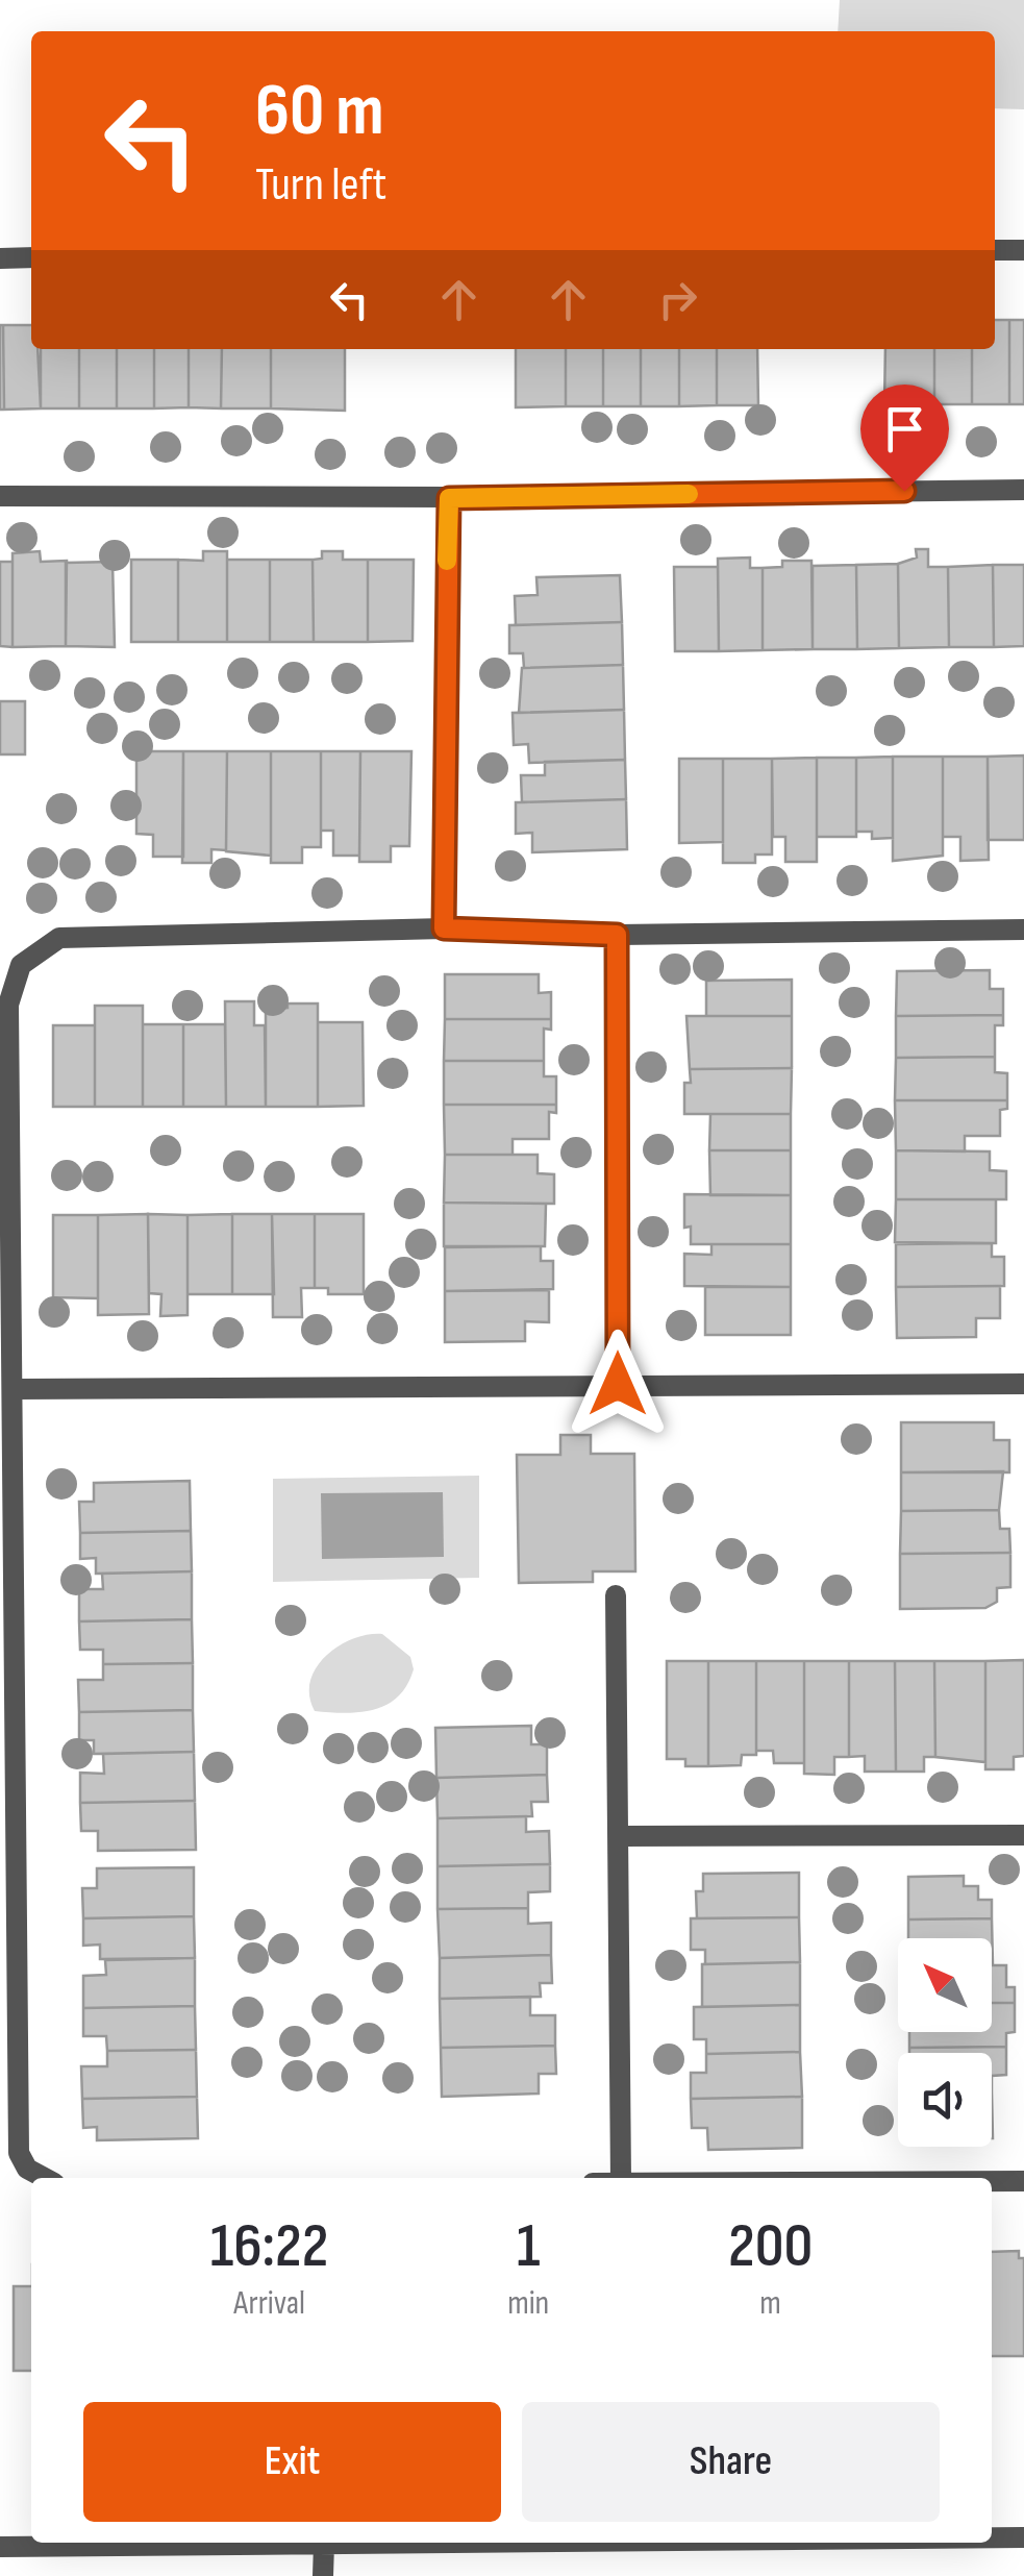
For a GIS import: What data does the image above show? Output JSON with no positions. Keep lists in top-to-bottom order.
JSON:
{
  "north": "top left",
  "page": {
    "turn": ["60 m", "Turn left"],
    "eta": [
      "16:22",
      "Arrival",
      "1",
      "min",
      "200",
      "m"
    ],
    "buttons": ["Exit", "Share"]
  }
}
